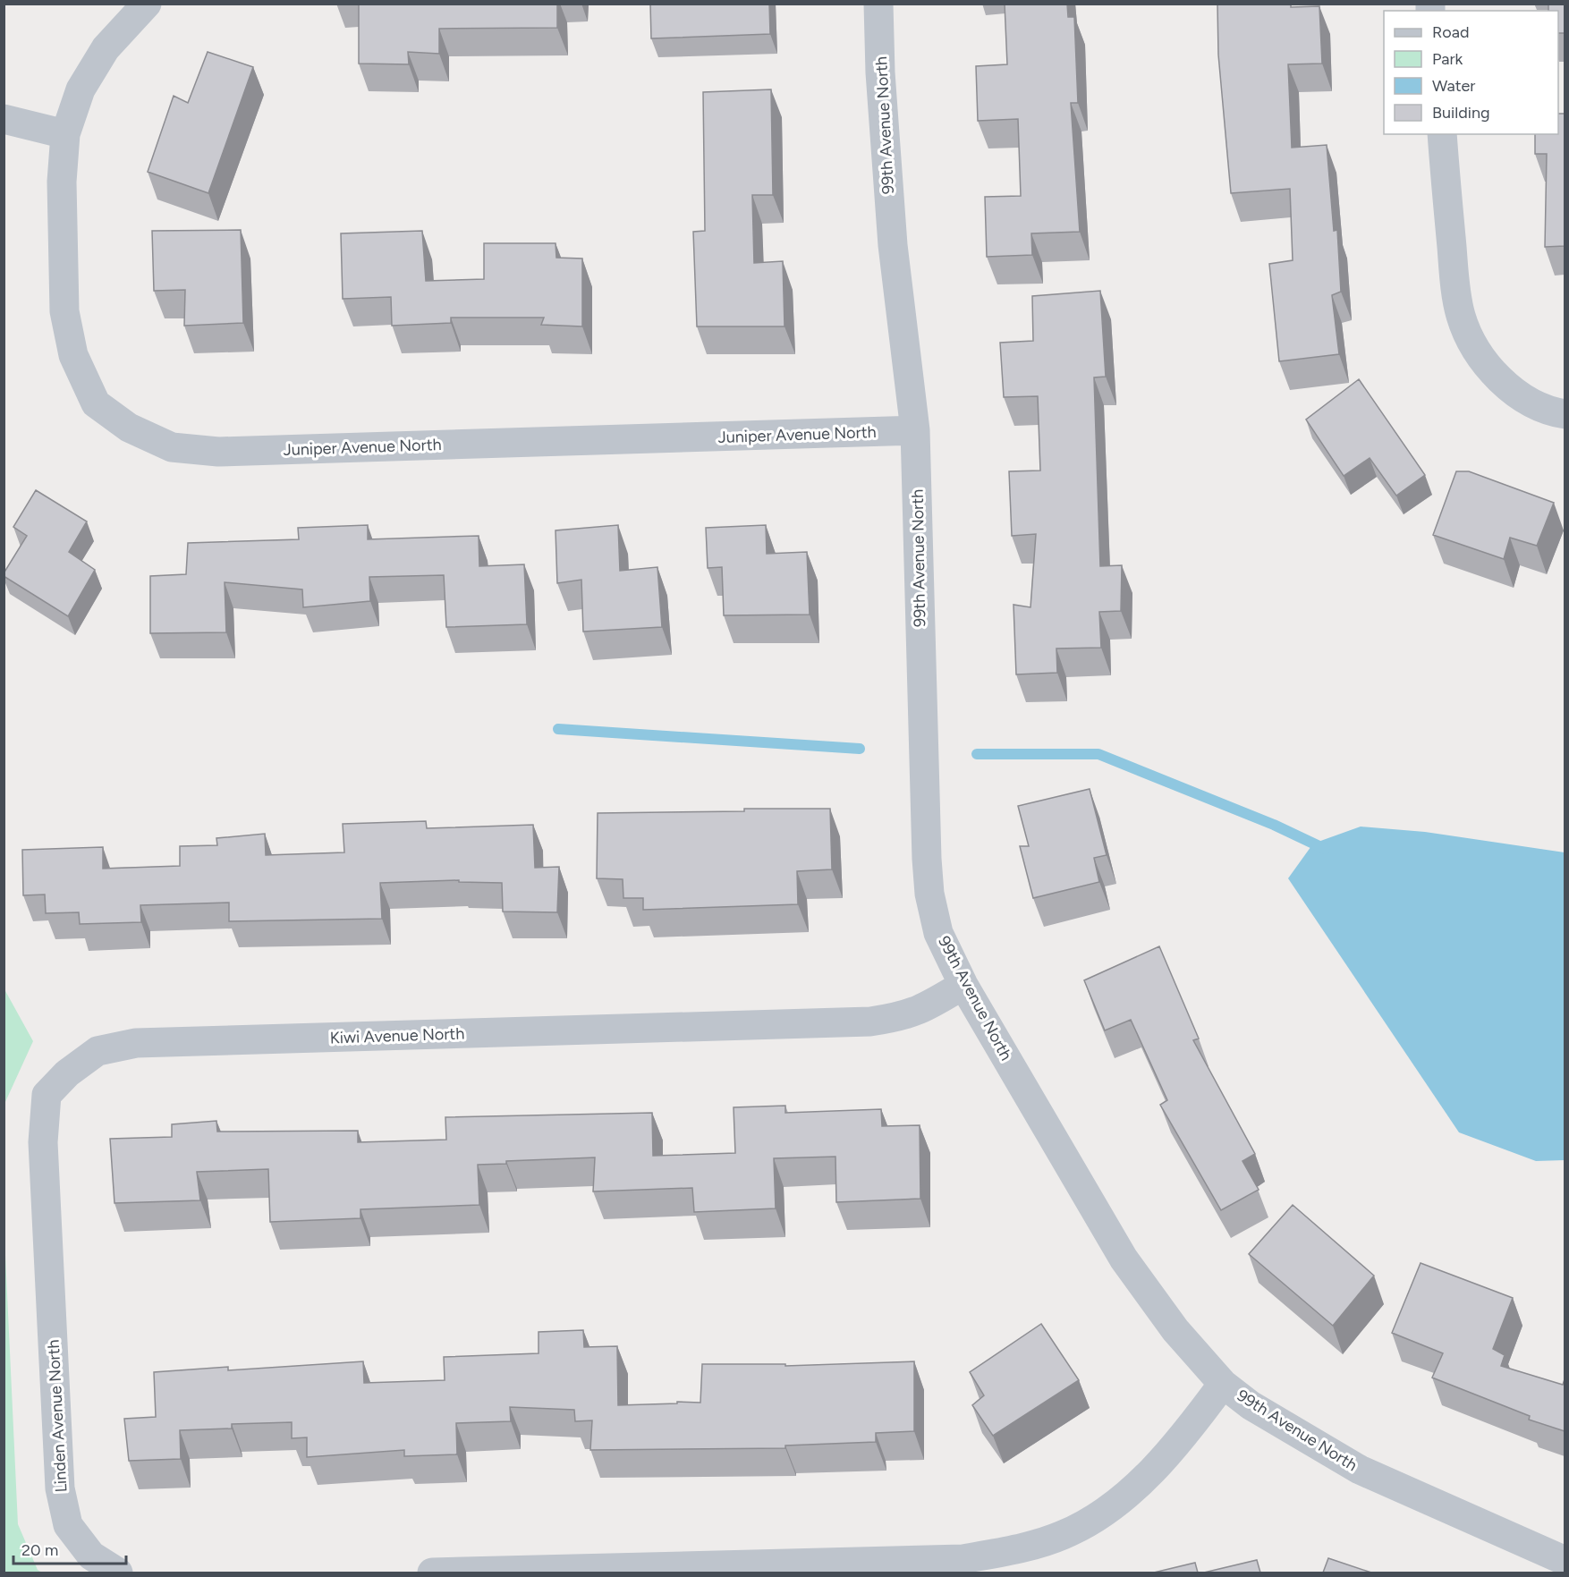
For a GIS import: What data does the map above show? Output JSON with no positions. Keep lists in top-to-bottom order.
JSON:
{
  "streets": {
    "street": [
      "99th Avenue North",
      "Juniper Avenue North",
      "Kiwi Avenue North",
      "Linden Avenue North"
    ]
  },
  "crossings": [
    ["99th Avenue North", "Juniper Avenue North"],
    ["99th Avenue North", "Kiwi Avenue North"],
    ["Kiwi Avenue North", "Linden Avenue North"]
  ],
  "legend": [
    "Road",
    "Park",
    "Water",
    "Building"
  ],
  "scale_bar": "20 m"
}
